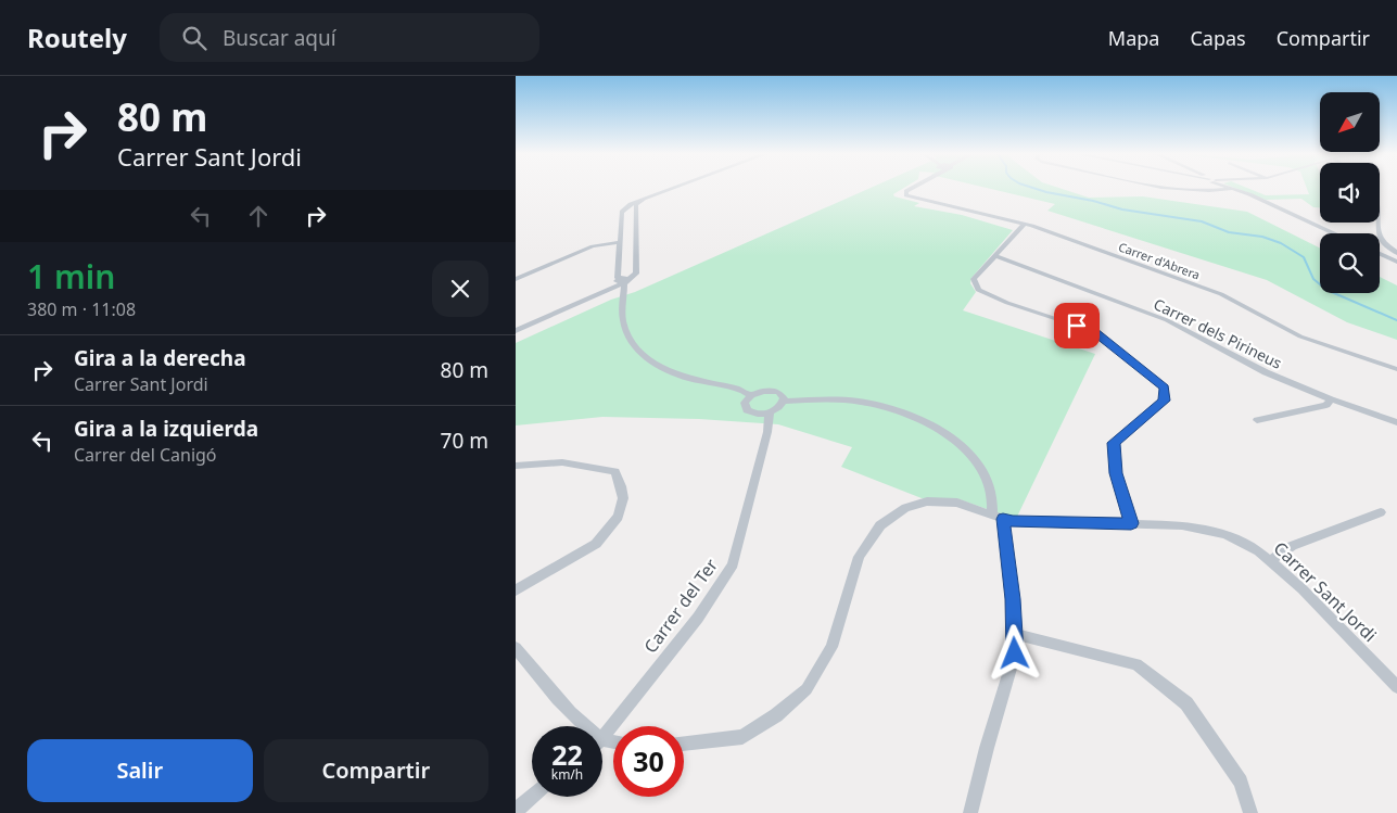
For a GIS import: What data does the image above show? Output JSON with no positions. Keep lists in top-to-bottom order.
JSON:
{
  "streets": {
    "street": [
      "Carrer d'Abrera",
      "Carrer dels Pirineus",
      "Carrer Sant Jordi",
      "Carrer del Ter"
    ]
  },
  "north": "bottom left",
  "page": {
    "header": "Routely",
    "search": "Buscar aquí",
    "nav": ["Mapa", "Capas", "Compartir"],
    "turn": ["80 m", "Carrer Sant Jordi"],
    "heading": ["1 min", "380 m · 11:08"],
    "list": [
      {
        "name": "Gira a la derecha",
        "note": "Carrer Sant Jordi",
        "value": "80 m"
      },
      {
        "name": "Gira a la izquierda",
        "note": "Carrer del Canigó",
        "value": "70 m"
      }
    ],
    "speed": "22 km/h",
    "limit": "30",
    "buttons": ["Salir", "Compartir"]
  }
}
